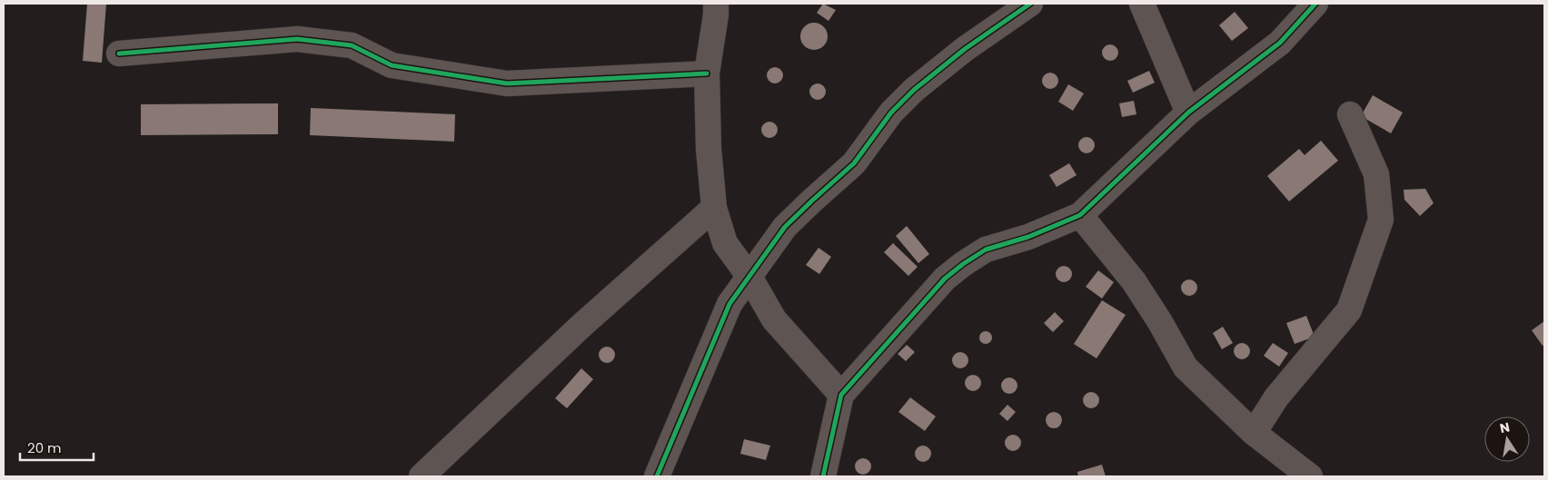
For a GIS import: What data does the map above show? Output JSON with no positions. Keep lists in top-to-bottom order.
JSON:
{
  "scale_bar": "20 m",
  "north": "top"
}
